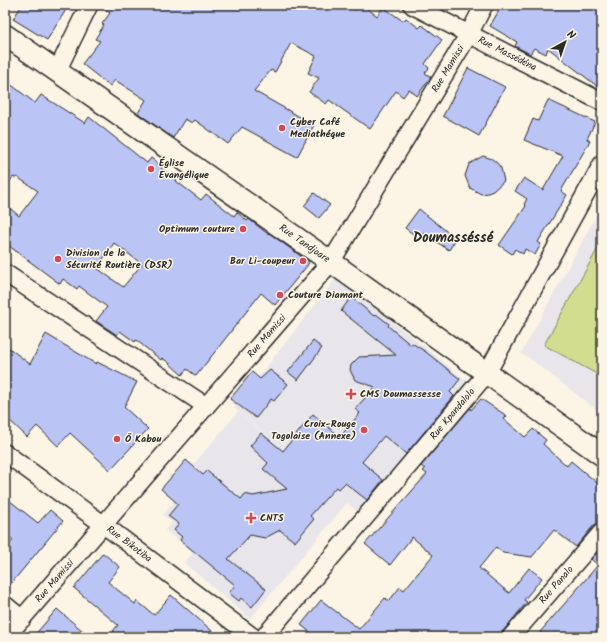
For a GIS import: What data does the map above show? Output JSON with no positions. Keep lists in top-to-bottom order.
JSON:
{
  "streets": {
    "street": [
      "Rue Massédéna",
      "Rue Mamissi",
      "Rue Tandjoare",
      "Rue Kpandalolo",
      "Rue Bikotiba",
      "Rue Panalo"
    ]
  },
  "crossings": [
    ["Rue Massédéna", "Rue Mamissi"],
    ["Rue Mamissi", "Rue Tandjoare"],
    ["Rue Mamissi", "Rue Bikotiba"],
    ["Rue Tandjoare", "Rue Kpandalolo"]
  ],
  "districts": ["Doumasséssé"],
  "places": {
    "other": [
      "Cyber Café Mediathéque",
      "Église Evangélique",
      "Optimum couture",
      "Division de la Sécurité Routière (DSR)",
      "Bar Li-coupeur",
      "Couture Diamant",
      "Croix-Rouge Togolaise (Annexe)",
      "Ö Kabou"
    ],
    "health": ["CMS Doumassesse", "CNTS"]
  },
  "north": "top right"
}
